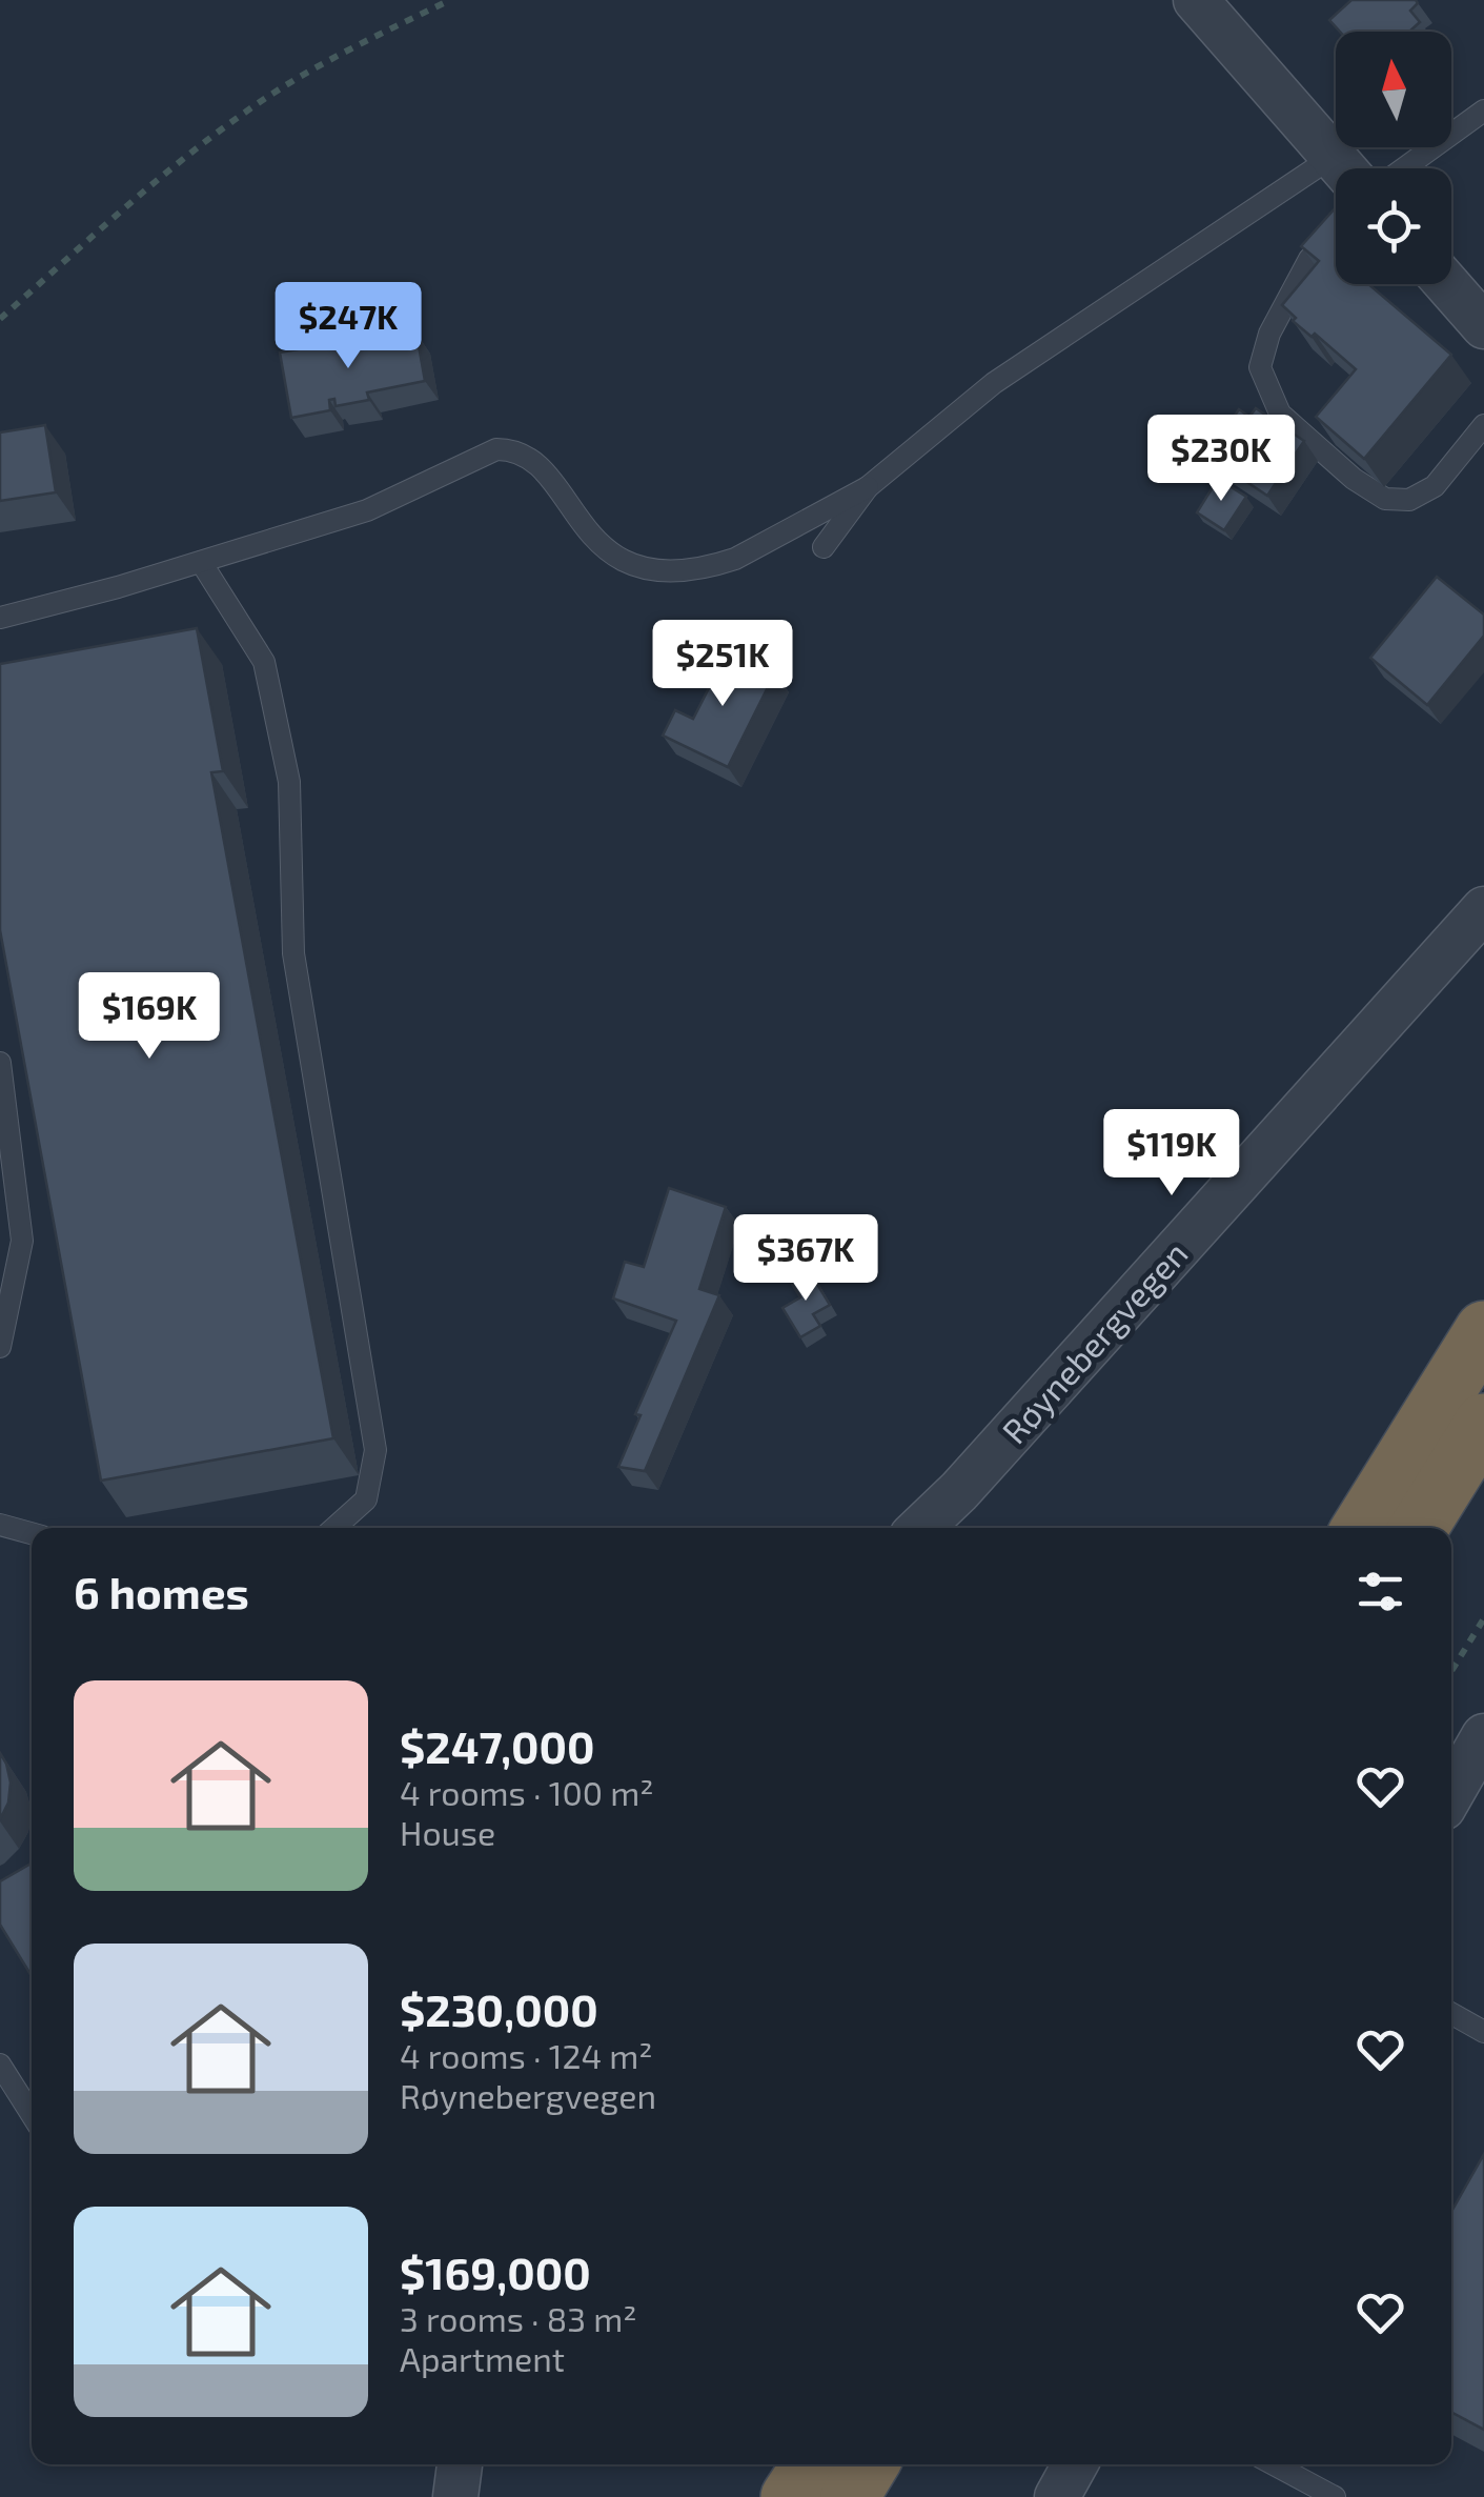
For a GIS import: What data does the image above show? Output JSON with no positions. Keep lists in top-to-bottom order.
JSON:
{
  "streets": {
    "street": ["Røynebergvegen"]
  },
  "north": "top",
  "page": {
    "price": [
      "$247K",
      "$230K",
      "$251K",
      "$169K",
      "$119K",
      "$367K"
    ],
    "heading": "6 homes",
    "list": [
      {
        "name": "$247,000",
        "note": "4 rooms · 100 m² · House"
      },
      {
        "name": "$230,000",
        "note": "4 rooms · 124 m² · Røynebergvegen"
      },
      {
        "name": "$169,000",
        "note": "3 rooms · 83 m² · Apartment"
      }
    ]
  }
}
